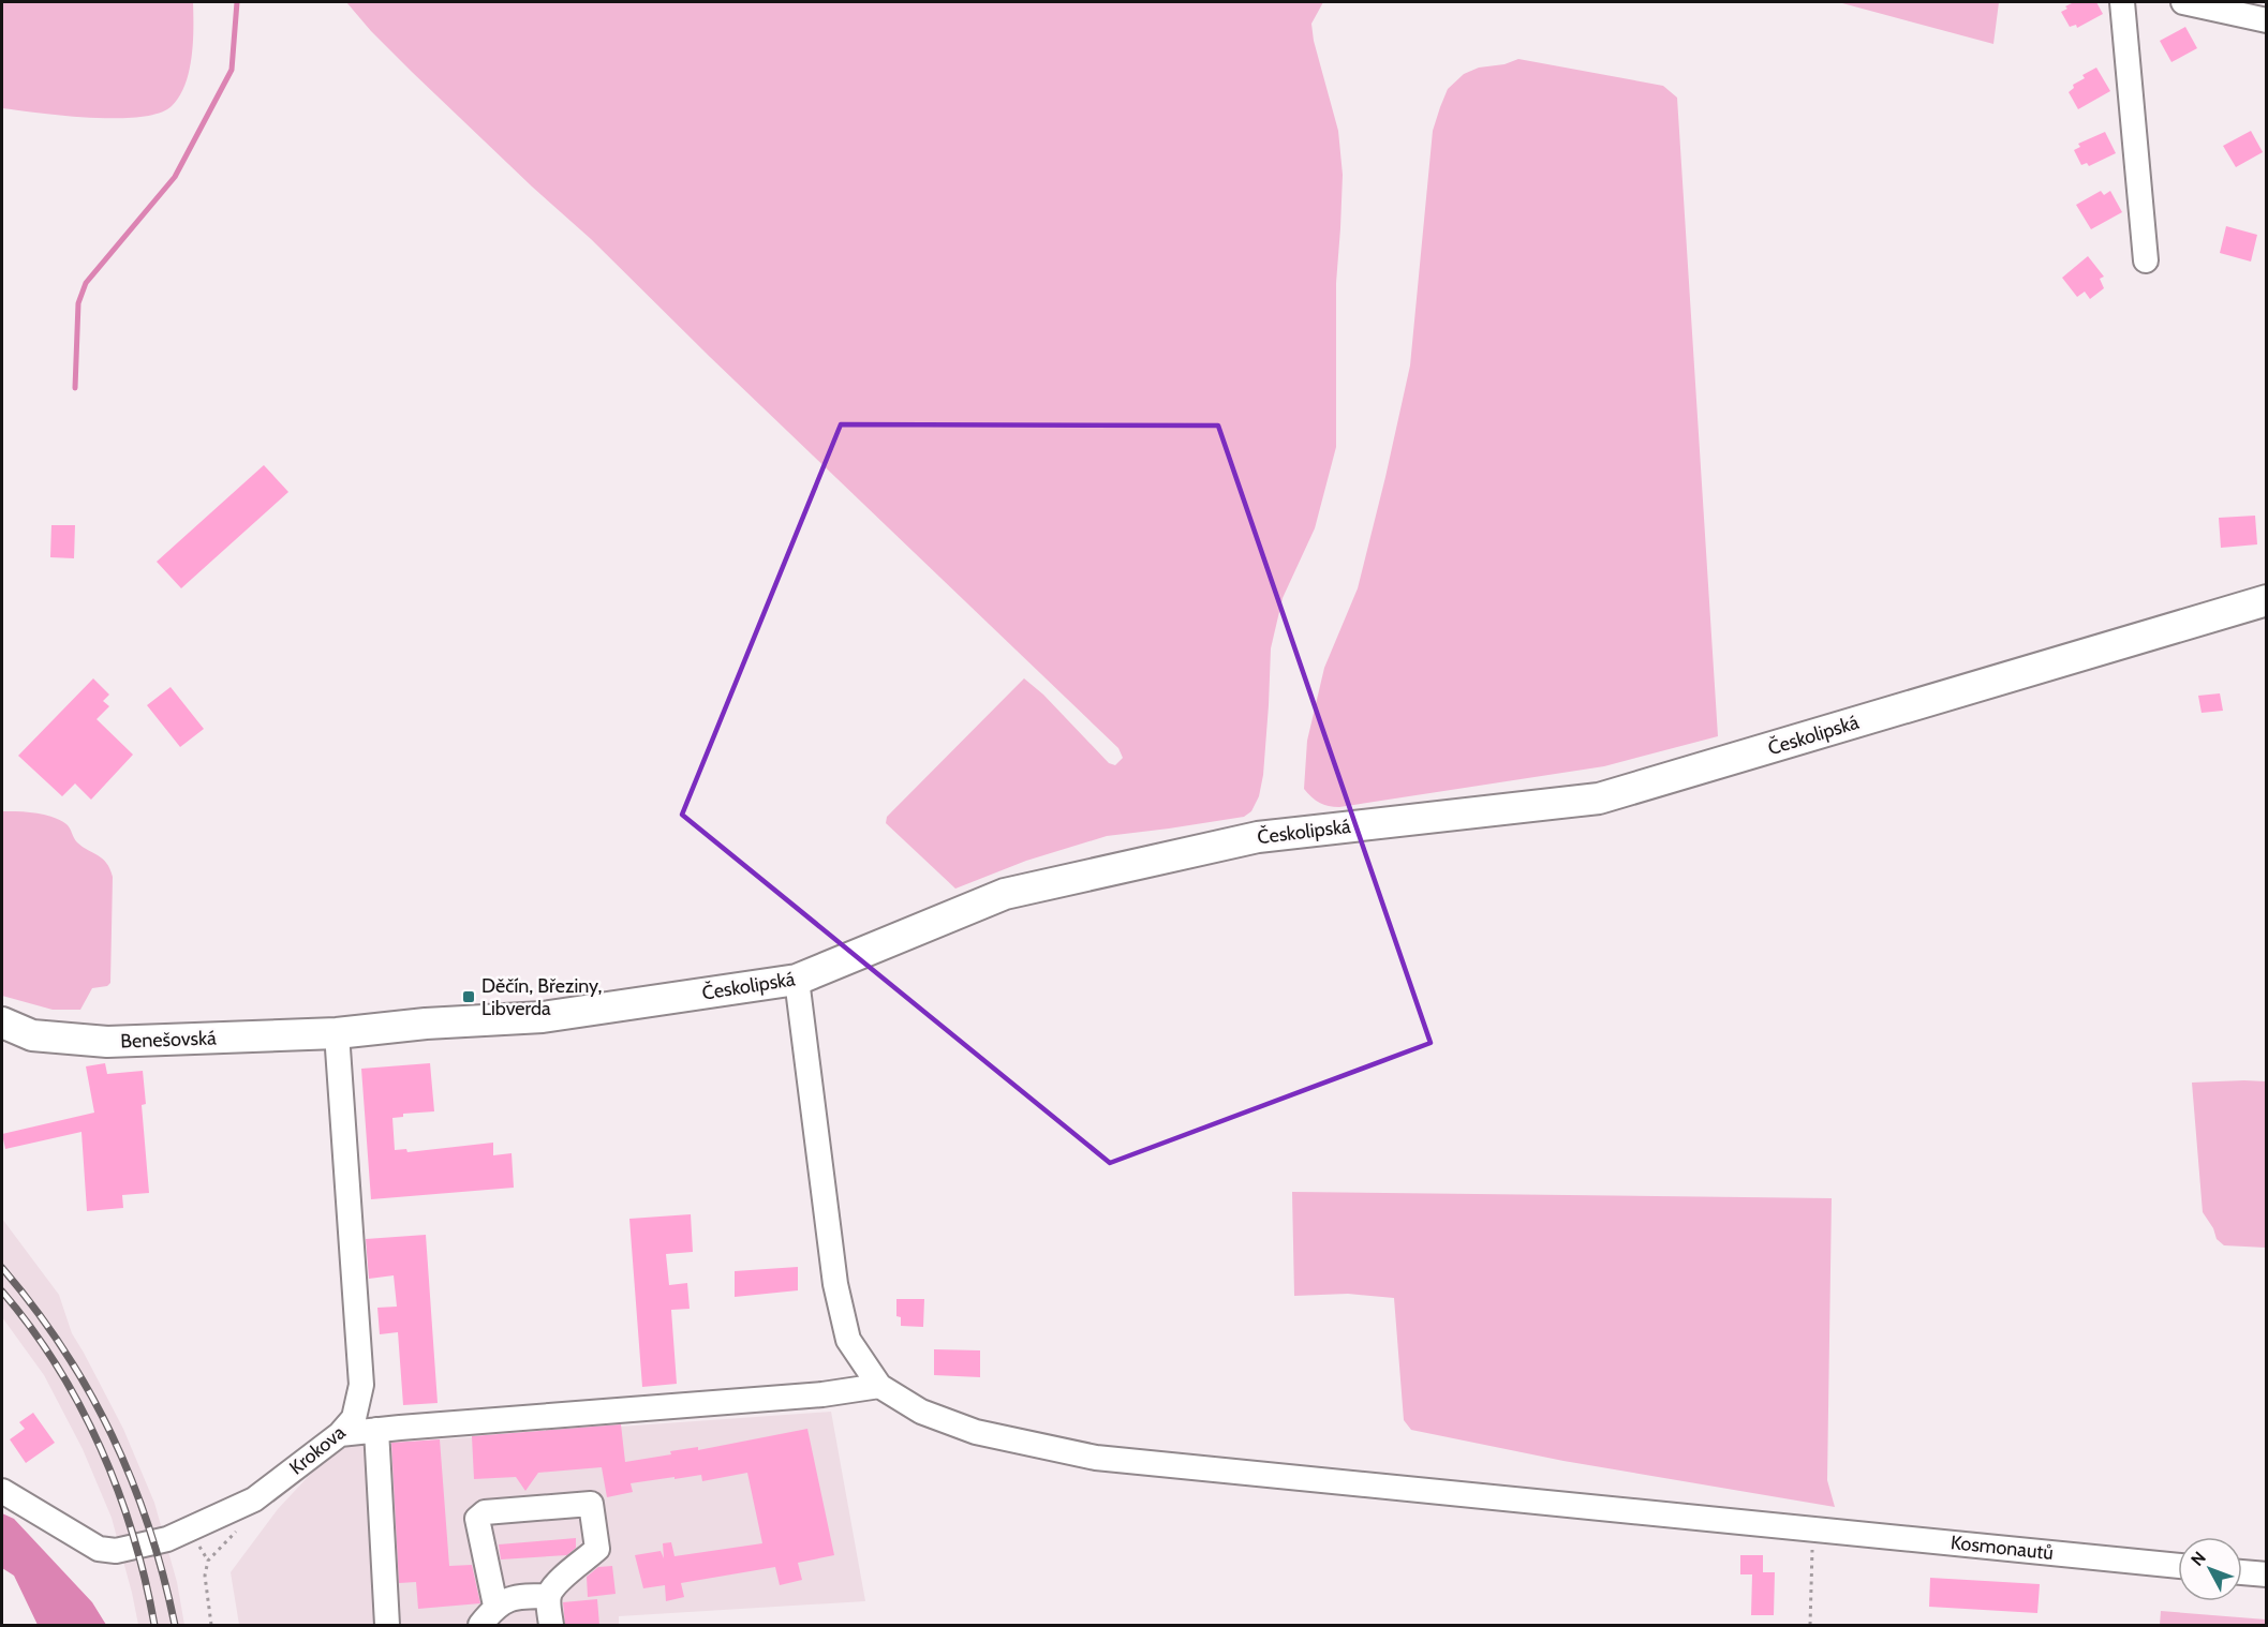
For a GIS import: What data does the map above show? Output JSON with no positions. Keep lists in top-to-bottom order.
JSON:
{
  "streets": {
    "main road": ["Českolipská", "Benešovská"],
    "street": ["Krokova", "Kosmonautů"]
  },
  "crossings": [
    ["Českolipská", "Benešovská"],
    ["Českolipská", "Krokova"],
    ["Benešovská", "Krokova"]
  ],
  "places": {
    "transit": ["Děčín, Březiny, Libverda"]
  },
  "north": "top left"
}
